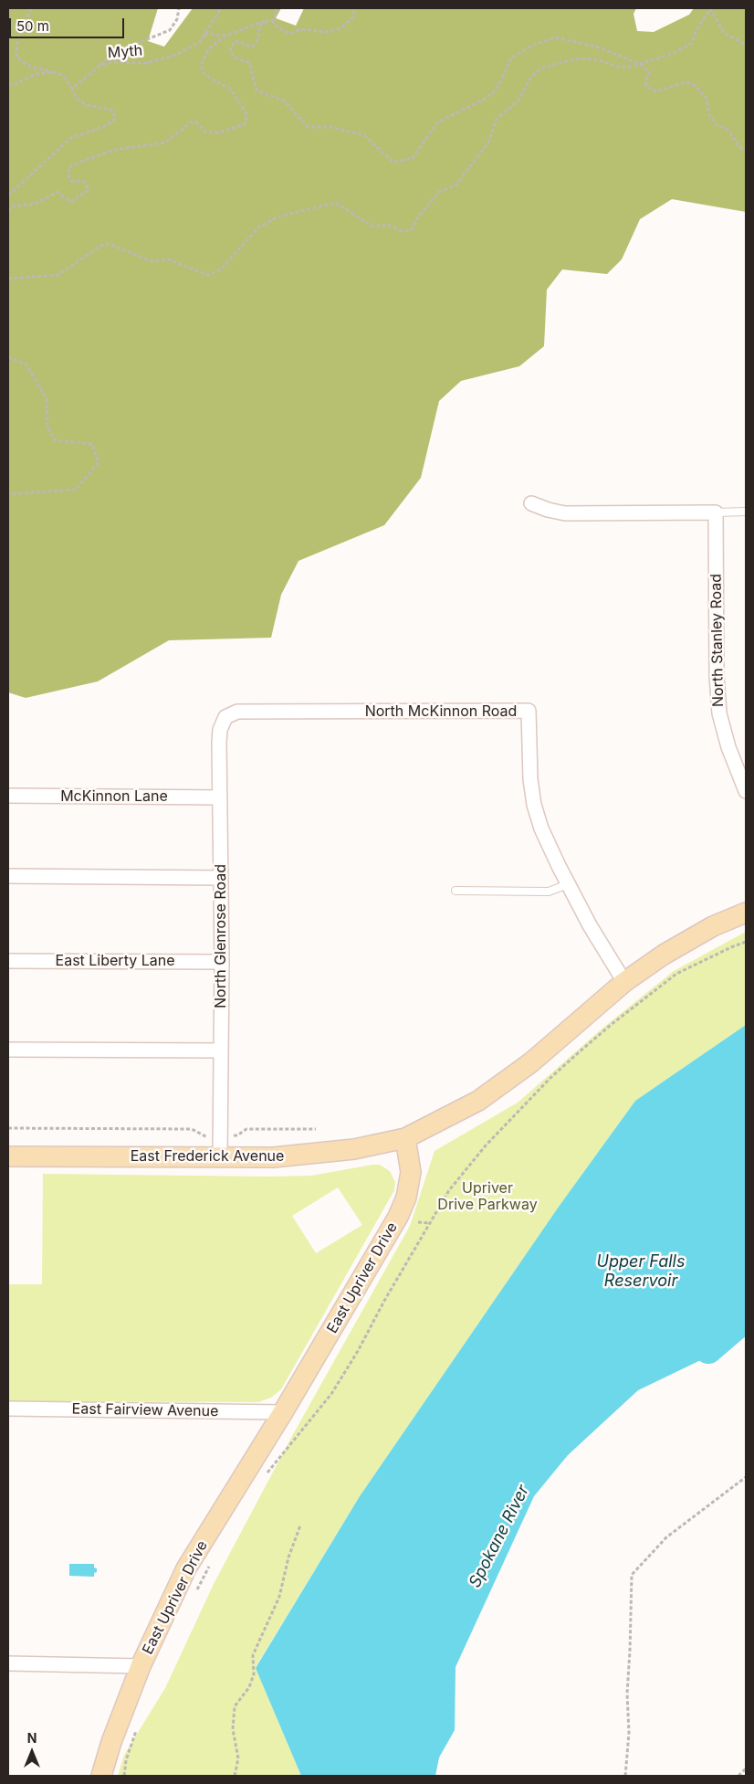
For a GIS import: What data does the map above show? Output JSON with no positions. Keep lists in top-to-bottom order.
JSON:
{
  "streets": {
    "main road": ["East Frederick Avenue", "East Upriver Drive"],
    "street": [
      "North Stanley Road",
      "North McKinnon Road",
      "McKinnon Lane",
      "North Glenrose Road",
      "East Liberty Lane",
      "East Fairview Avenue"
    ],
    "path": ["Myth"]
  },
  "crossings": [
    ["North McKinnon Road", "North Glenrose Road"],
    ["McKinnon Lane", "North Glenrose Road"],
    ["North Glenrose Road", "East Liberty Lane"],
    ["North Glenrose Road", "East Frederick Avenue"],
    ["East Frederick Avenue", "East Upriver Drive"],
    ["East Upriver Drive", "East Fairview Avenue"]
  ],
  "water": ["Upper Falls Reservoir", "Spokane River"],
  "parks": ["Upriver Drive Parkway"],
  "scale_bar": "50 m",
  "north": "top"
}
